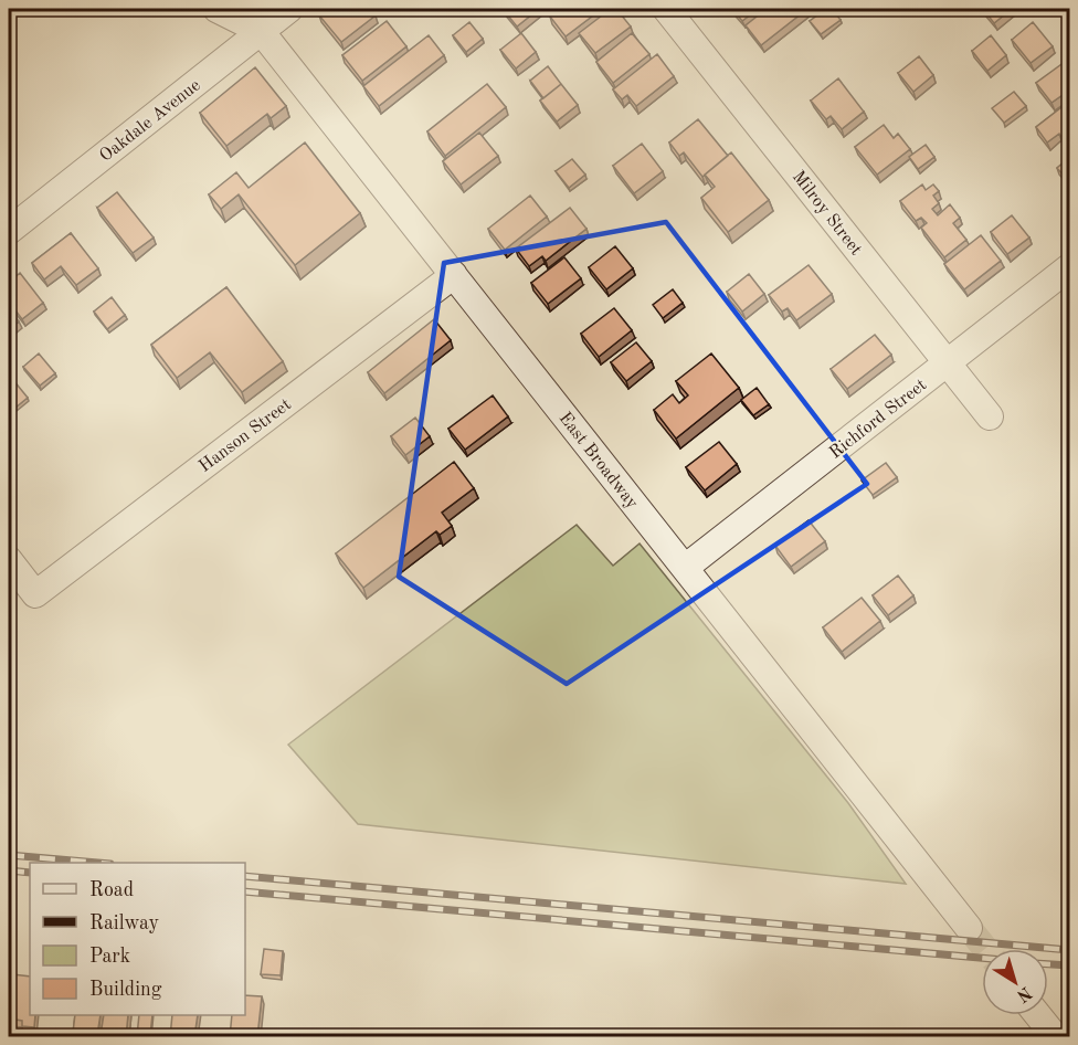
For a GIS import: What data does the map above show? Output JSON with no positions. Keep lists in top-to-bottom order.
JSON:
{
  "streets": {
    "street": [
      "Oakdale Avenue",
      "Milroy Street",
      "Richford Street",
      "Hanson Street",
      "East Broadway"
    ]
  },
  "crossings": [
    ["Oakdale Avenue", "East Broadway"],
    ["Milroy Street", "Richford Street"],
    ["Richford Street", "East Broadway"],
    ["Hanson Street", "East Broadway"]
  ],
  "legend": [
    "Road",
    "Railway",
    "Park",
    "Building"
  ],
  "north": "bottom right"
}
